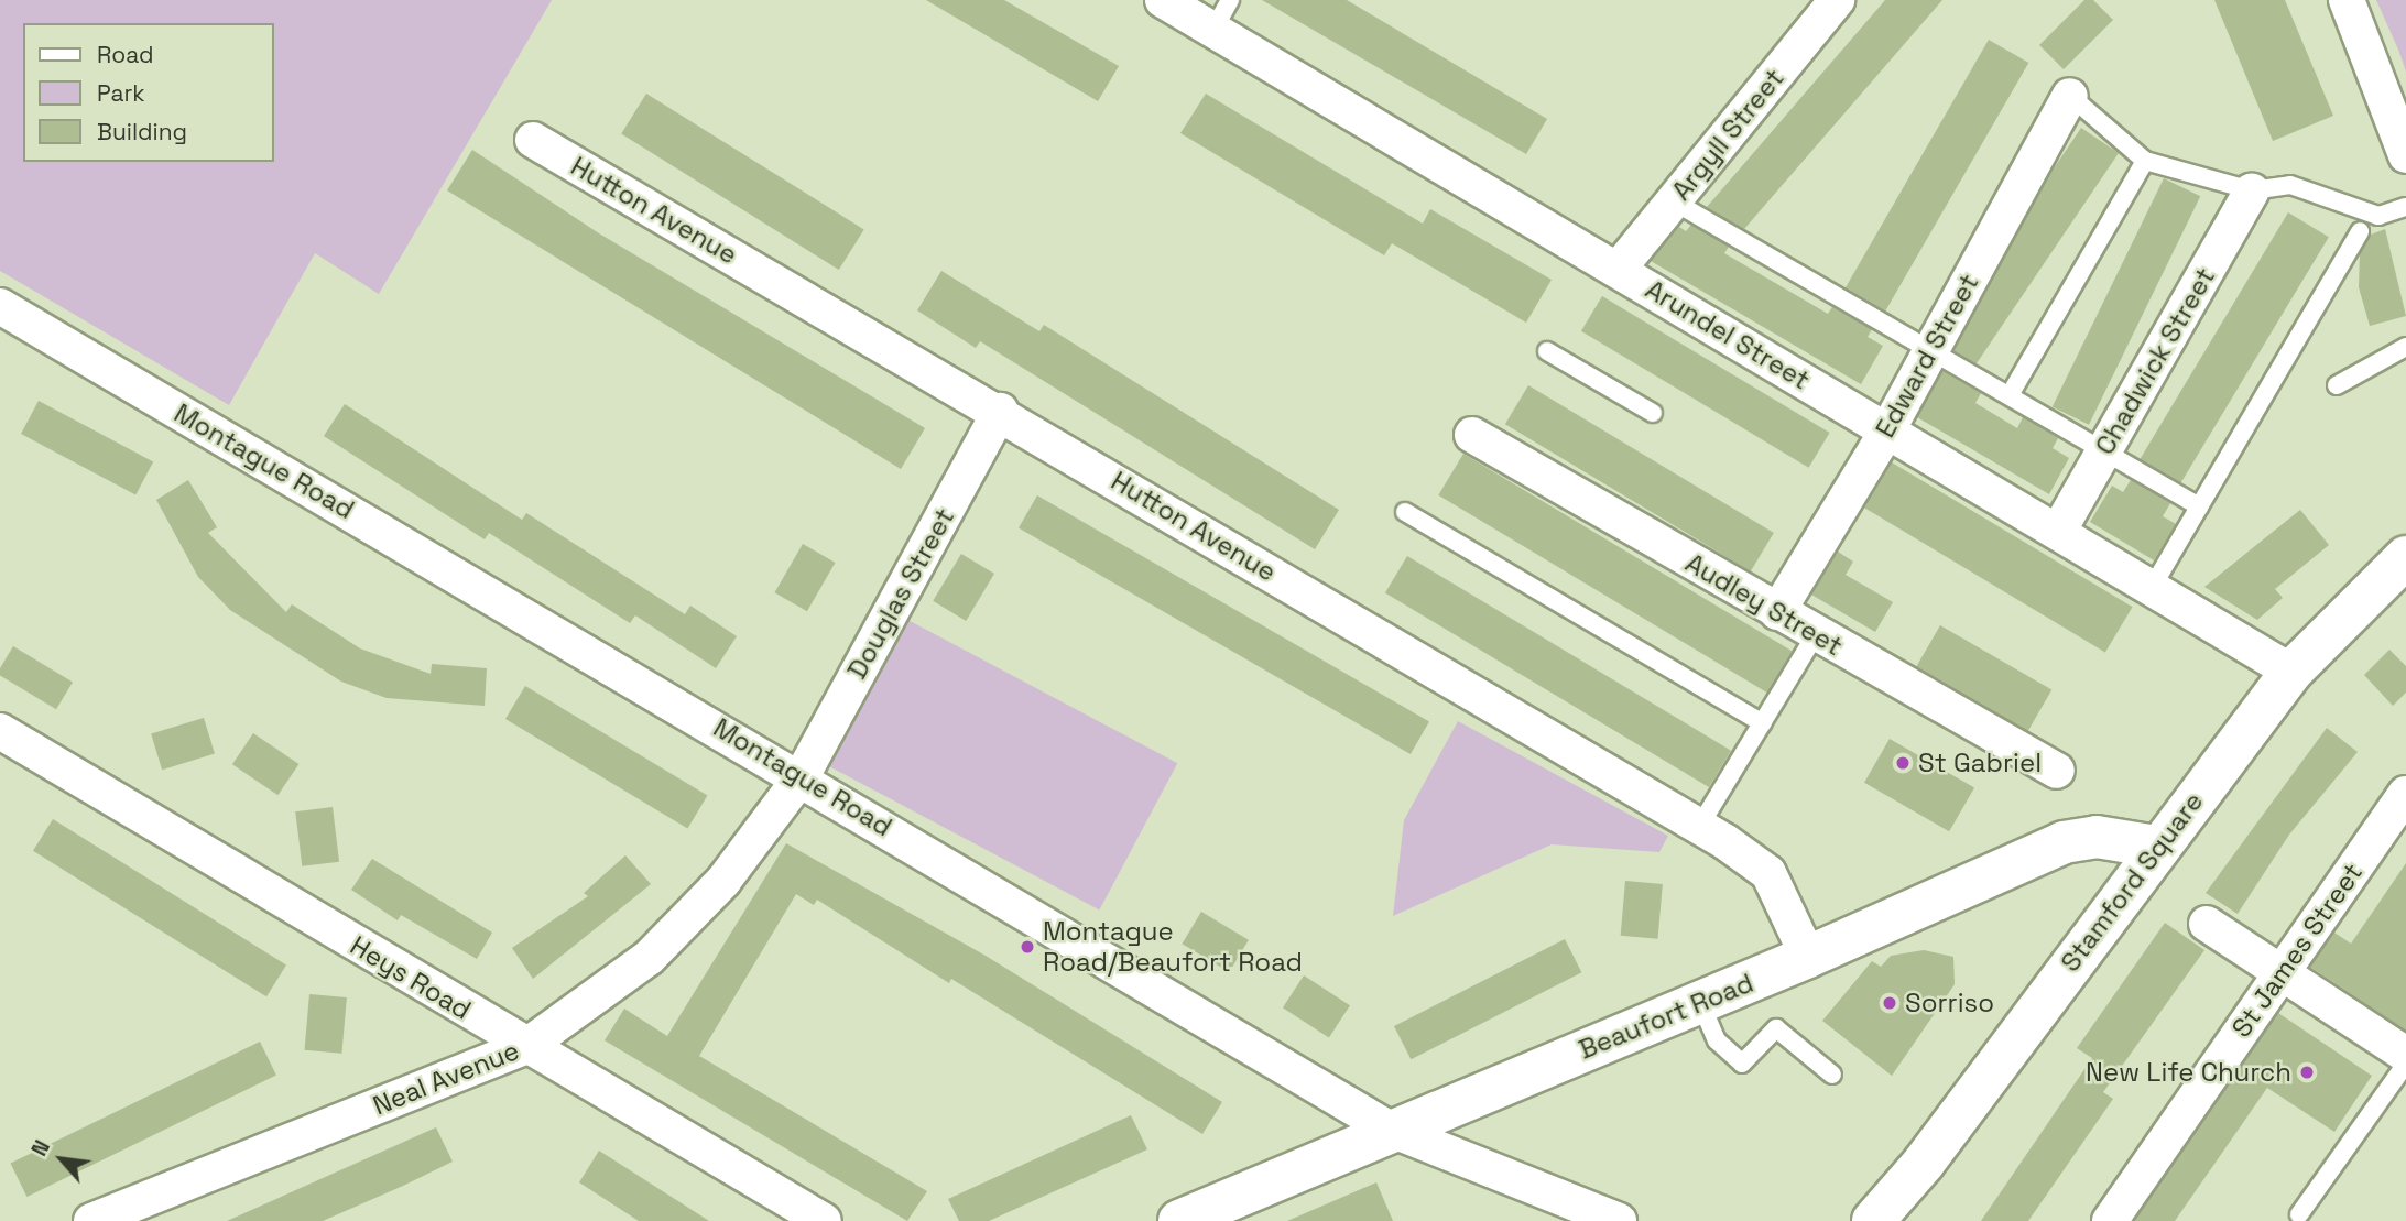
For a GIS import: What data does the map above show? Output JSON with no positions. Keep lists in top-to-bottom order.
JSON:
{
  "streets": {
    "main road": ["Stamford Square", "Beaufort Road"],
    "street": [
      "Argyll Street",
      "Hutton Avenue",
      "Arundel Street",
      "Edward Street",
      "Chadwick Street",
      "Montague Road",
      "Douglas Street",
      "Audley Street",
      "St James Street",
      "Heys Road",
      "Neal Avenue"
    ]
  },
  "crossings": [
    ["Argyll Street", "Arundel Street"],
    ["Hutton Avenue", "Douglas Street"],
    ["Hutton Avenue", "Beaufort Road"],
    ["Arundel Street", "Edward Street"],
    ["Arundel Street", "Chadwick Street"],
    ["Arundel Street", "Stamford Square"],
    ["Edward Street", "Audley Street"],
    ["Montague Road", "Douglas Street"],
    ["Montague Road", "Beaufort Road"],
    ["Montague Road", "Neal Avenue"],
    ["Douglas Street", "Neal Avenue"],
    ["Stamford Square", "Beaufort Road"],
    ["Heys Road", "Neal Avenue"]
  ],
  "places": [
    "St Gabriel",
    "Montague Road/Beaufort Road",
    "Sorriso",
    "New Life Church"
  ],
  "legend": ["Road", "Park", "Building"],
  "north": "top left"
}
